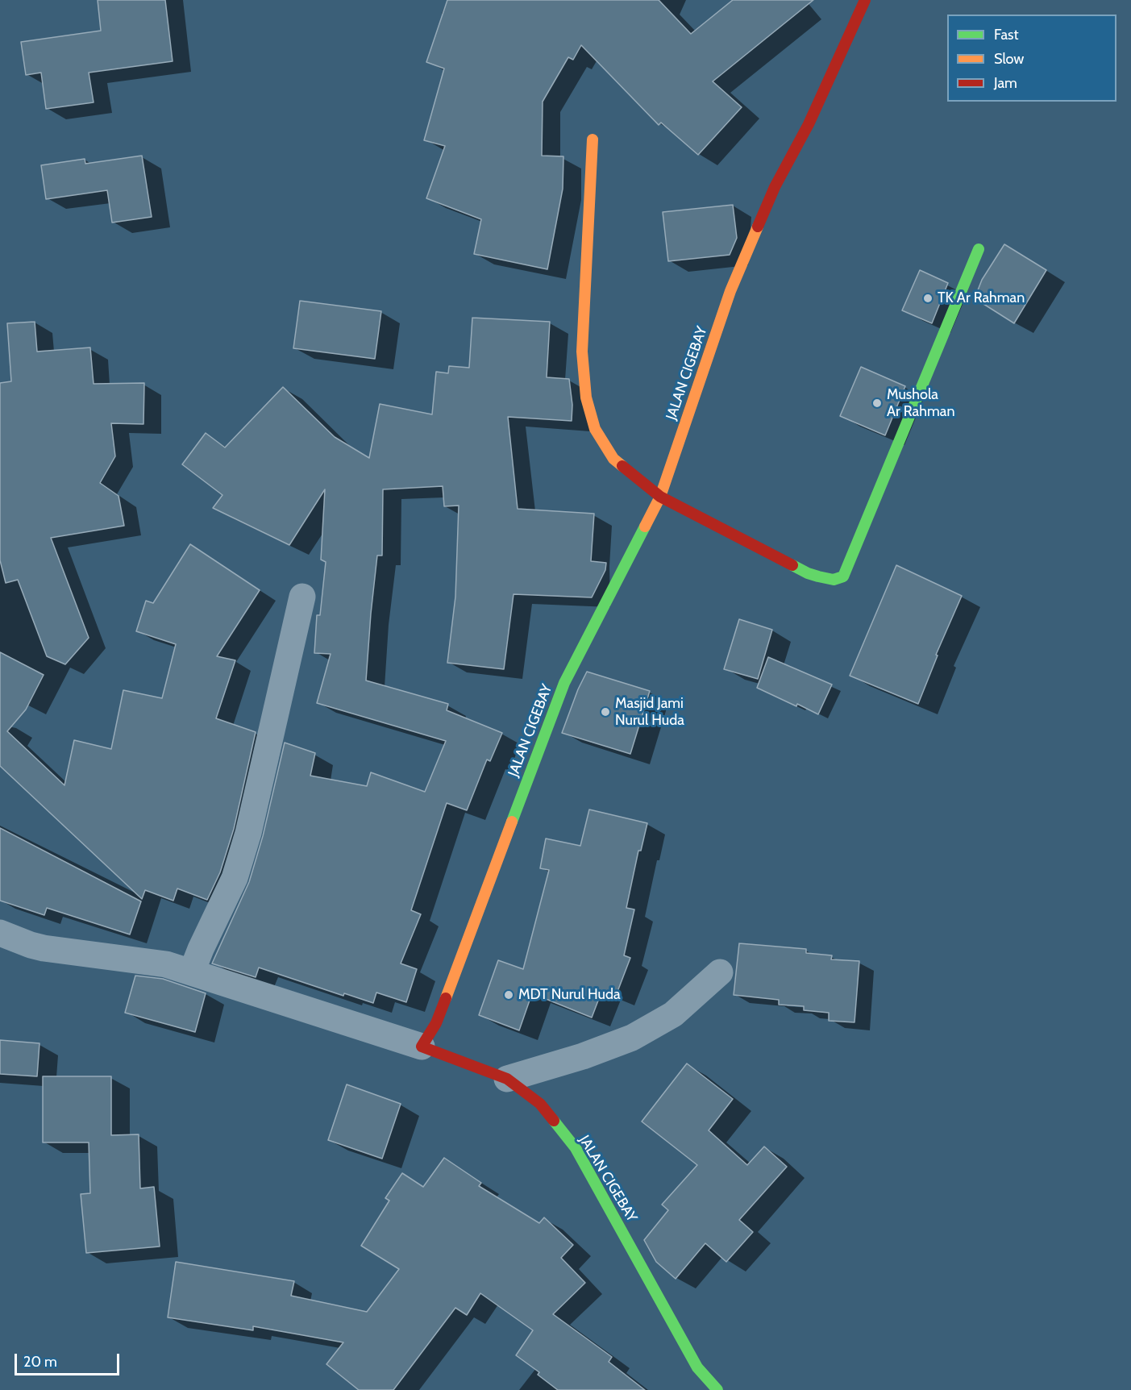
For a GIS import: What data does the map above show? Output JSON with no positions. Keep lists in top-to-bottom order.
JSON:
{
  "streets": {
    "street": ["JALAN CIGEBAY"]
  },
  "places": [
    "TK Ar Rahman",
    "Mushola Ar Rahman",
    "Masjid Jami Nurul Huda",
    "MDT Nurul Huda"
  ],
  "legend": ["Fast", "Slow", "Jam"],
  "scale_bar": "20 m"
}
